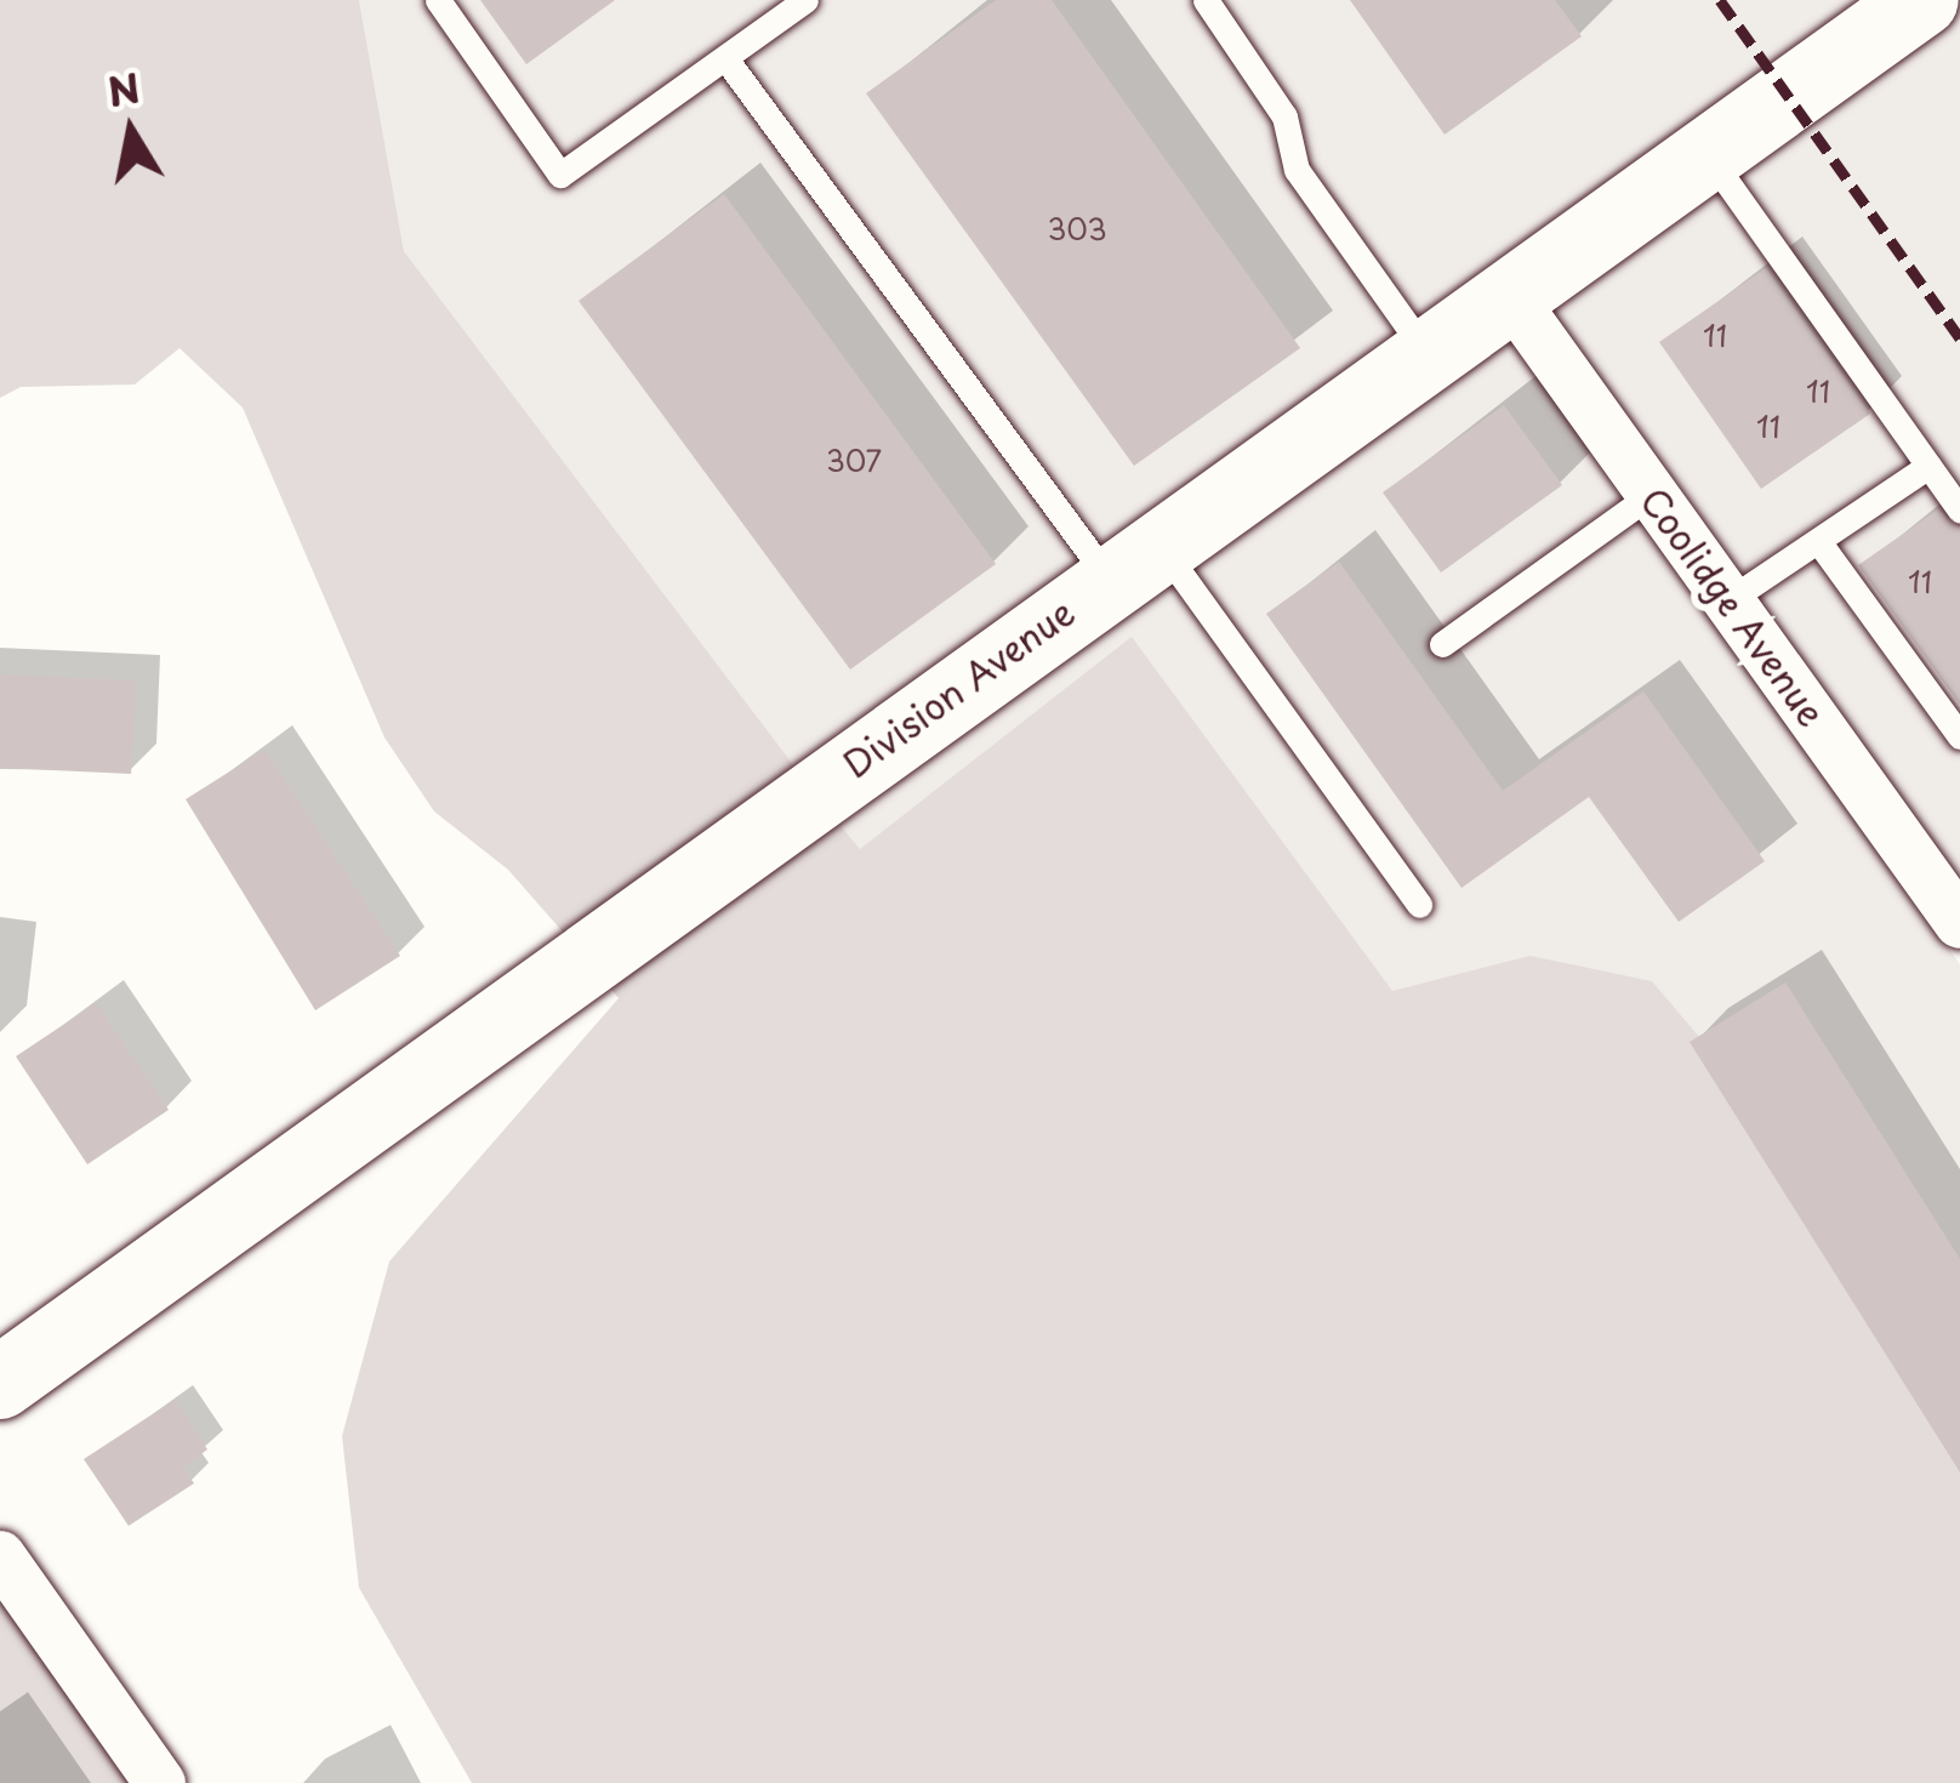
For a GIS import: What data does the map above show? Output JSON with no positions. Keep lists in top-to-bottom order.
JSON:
{
  "streets": {
    "street": ["Coolidge Avenue", "Division Avenue"]
  },
  "crossings": [
    ["Coolidge Avenue", "Division Avenue"]
  ],
  "house_numbers": [
    "303",
    "11",
    "11",
    "11",
    "307",
    "11"
  ],
  "north": "top"
}
